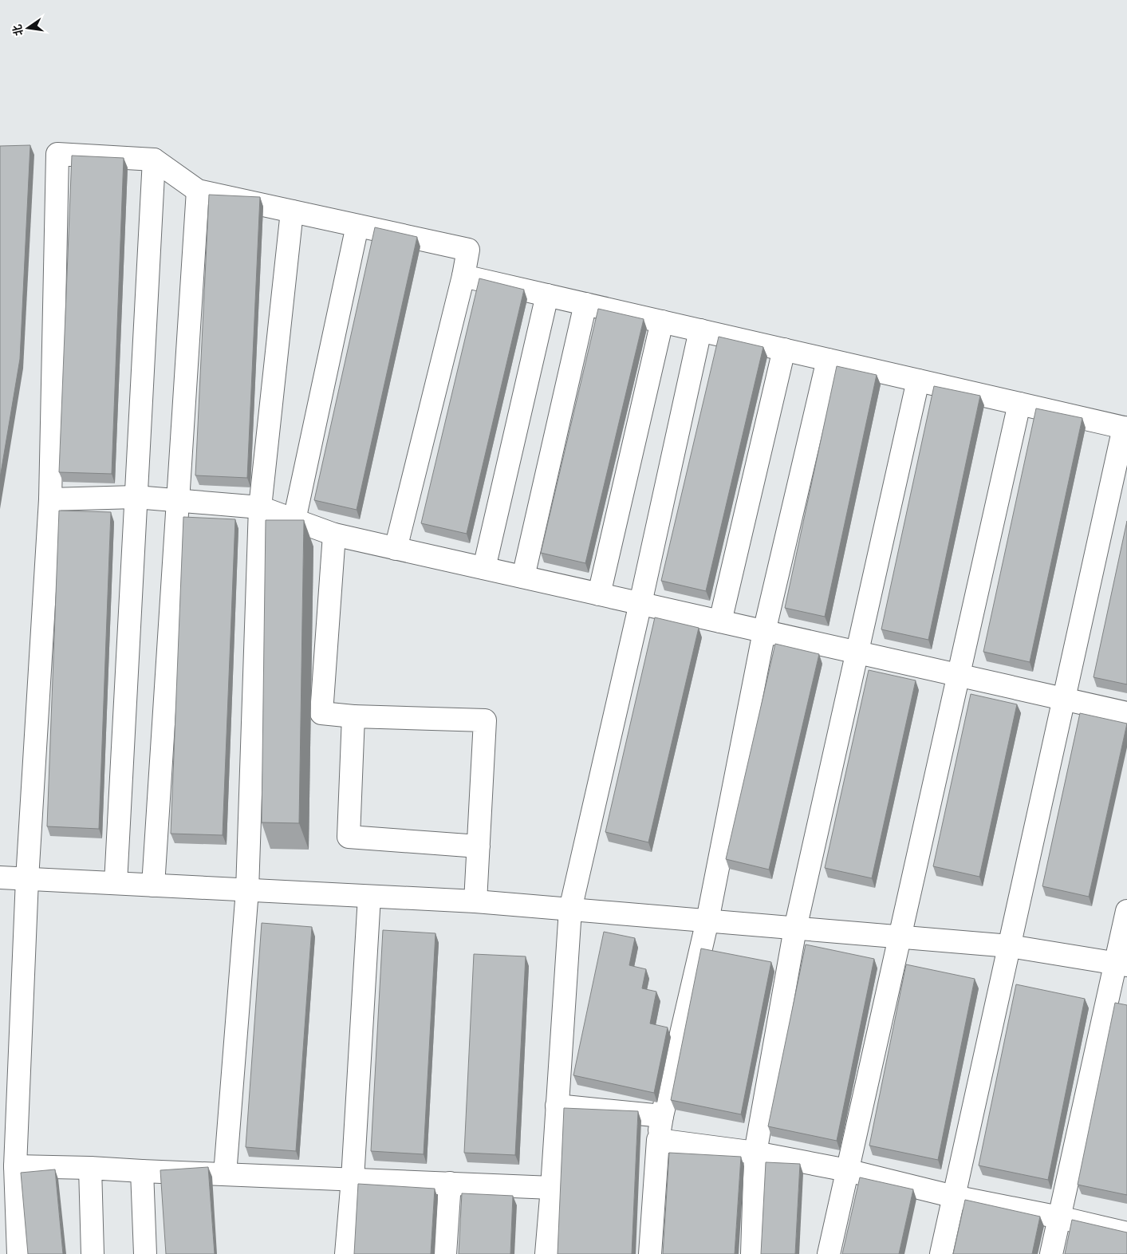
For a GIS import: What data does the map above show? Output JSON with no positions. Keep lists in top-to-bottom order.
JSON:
{
  "north": "left"
}
